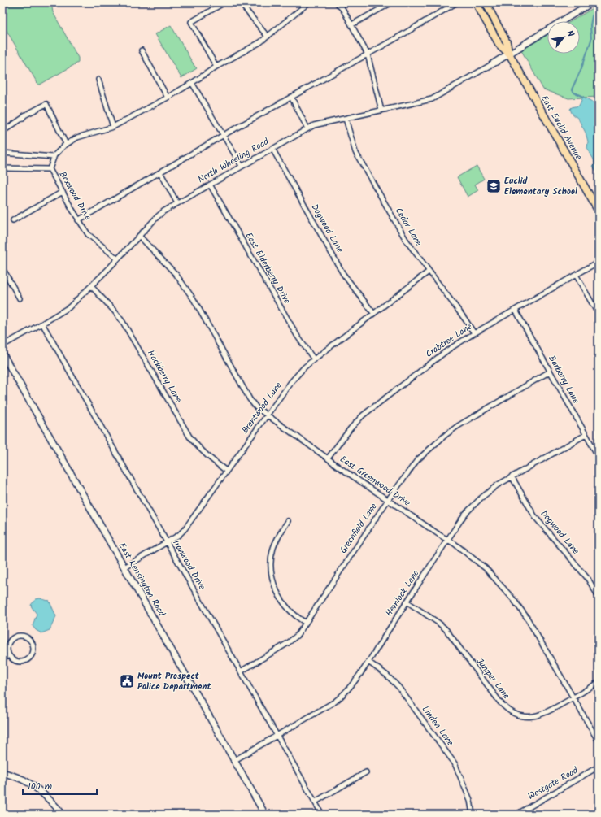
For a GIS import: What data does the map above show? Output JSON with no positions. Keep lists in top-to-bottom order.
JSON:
{
  "streets": {
    "main road": ["East Euclid Avenue", "North Wheeling Road", "East Kensington Road"],
    "street": [
      "Boxwood Drive",
      "Cedar Lane",
      "Dogwood Lane",
      "East Elderberry Drive",
      "Crabtree Lane",
      "Hackberry Lane",
      "Barberry Lane",
      "Brentwood Lane",
      "East Greenwood Drive",
      "Greenfield Lane",
      "Ironwood Drive",
      "Hemlock Lane",
      "Juniper Lane",
      "Linden Lane",
      "Westgate Road"
    ]
  },
  "crossings": [
    ["East Euclid Avenue", "North Wheeling Road"],
    ["North Wheeling Road", "Boxwood Drive"],
    ["North Wheeling Road", "Cedar Lane"],
    ["North Wheeling Road", "Dogwood Lane"],
    ["North Wheeling Road", "East Elderberry Drive"],
    ["North Wheeling Road", "Hackberry Lane"],
    ["North Wheeling Road", "East Greenwood Drive"],
    ["North Wheeling Road", "Ironwood Drive"],
    ["Cedar Lane", "Crabtree Lane"],
    ["Cedar Lane", "Brentwood Lane"],
    ["Dogwood Lane", "Brentwood Lane"],
    ["Dogwood Lane", "Hemlock Lane"],
    ["East Elderberry Drive", "Brentwood Lane"],
    ["Crabtree Lane", "Barberry Lane"],
    ["Crabtree Lane", "East Greenwood Drive"],
    ["Hackberry Lane", "Brentwood Lane"],
    ["Barberry Lane", "Greenfield Lane"],
    ["Barberry Lane", "Hemlock Lane"],
    ["Brentwood Lane", "East Greenwood Drive"],
    ["Brentwood Lane", "Ironwood Drive"],
    ["Brentwood Lane", "East Kensington Road"],
    ["East Greenwood Drive", "Greenfield Lane"],
    ["East Greenwood Drive", "Hemlock Lane"],
    ["East Greenwood Drive", "Juniper Lane"],
    ["Greenfield Lane", "Ironwood Drive"],
    ["Ironwood Drive", "Hemlock Lane"],
    ["East Kensington Road", "Hemlock Lane"],
    ["Hemlock Lane", "Juniper Lane"],
    ["Hemlock Lane", "Linden Lane"]
  ],
  "places": {
    "school or university": ["Euclid Elementary School"],
    "public building": ["Mount Prospect Police Department"]
  },
  "scale_bar": "100 m",
  "north": "top right"
}
